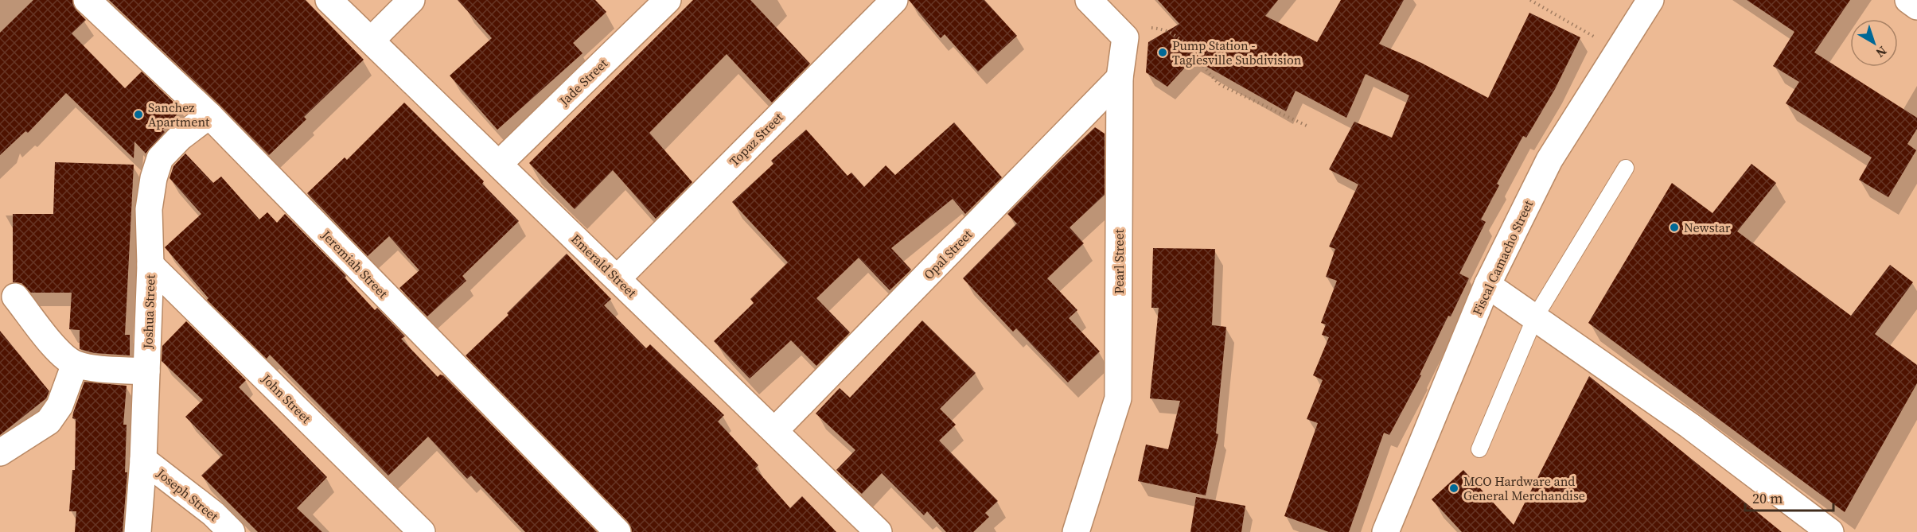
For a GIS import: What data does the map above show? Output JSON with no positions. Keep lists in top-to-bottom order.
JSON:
{
  "streets": {
    "street": [
      "Jade Street",
      "Topaz Street",
      "Opal Street",
      "Fiscal Camacho Street",
      "Pearl Street",
      "Jeremiah Street",
      "Emerald Street",
      "Joshua Street",
      "John Street",
      "Joseph Street"
    ]
  },
  "crossings": [
    ["Jade Street", "Emerald Street"],
    ["Topaz Street", "Emerald Street"],
    ["Opal Street", "Pearl Street"],
    ["Opal Street", "Emerald Street"],
    ["Jeremiah Street", "Joshua Street"],
    ["Joshua Street", "John Street"],
    ["Joshua Street", "Joseph Street"]
  ],
  "places": [
    "Pump Station - Taglesville Subdivision",
    "Sanchez Apartment",
    "Newstar",
    "MCO Hardware and General Merchandise"
  ],
  "scale_bar": "20 m",
  "north": "bottom right"
}
